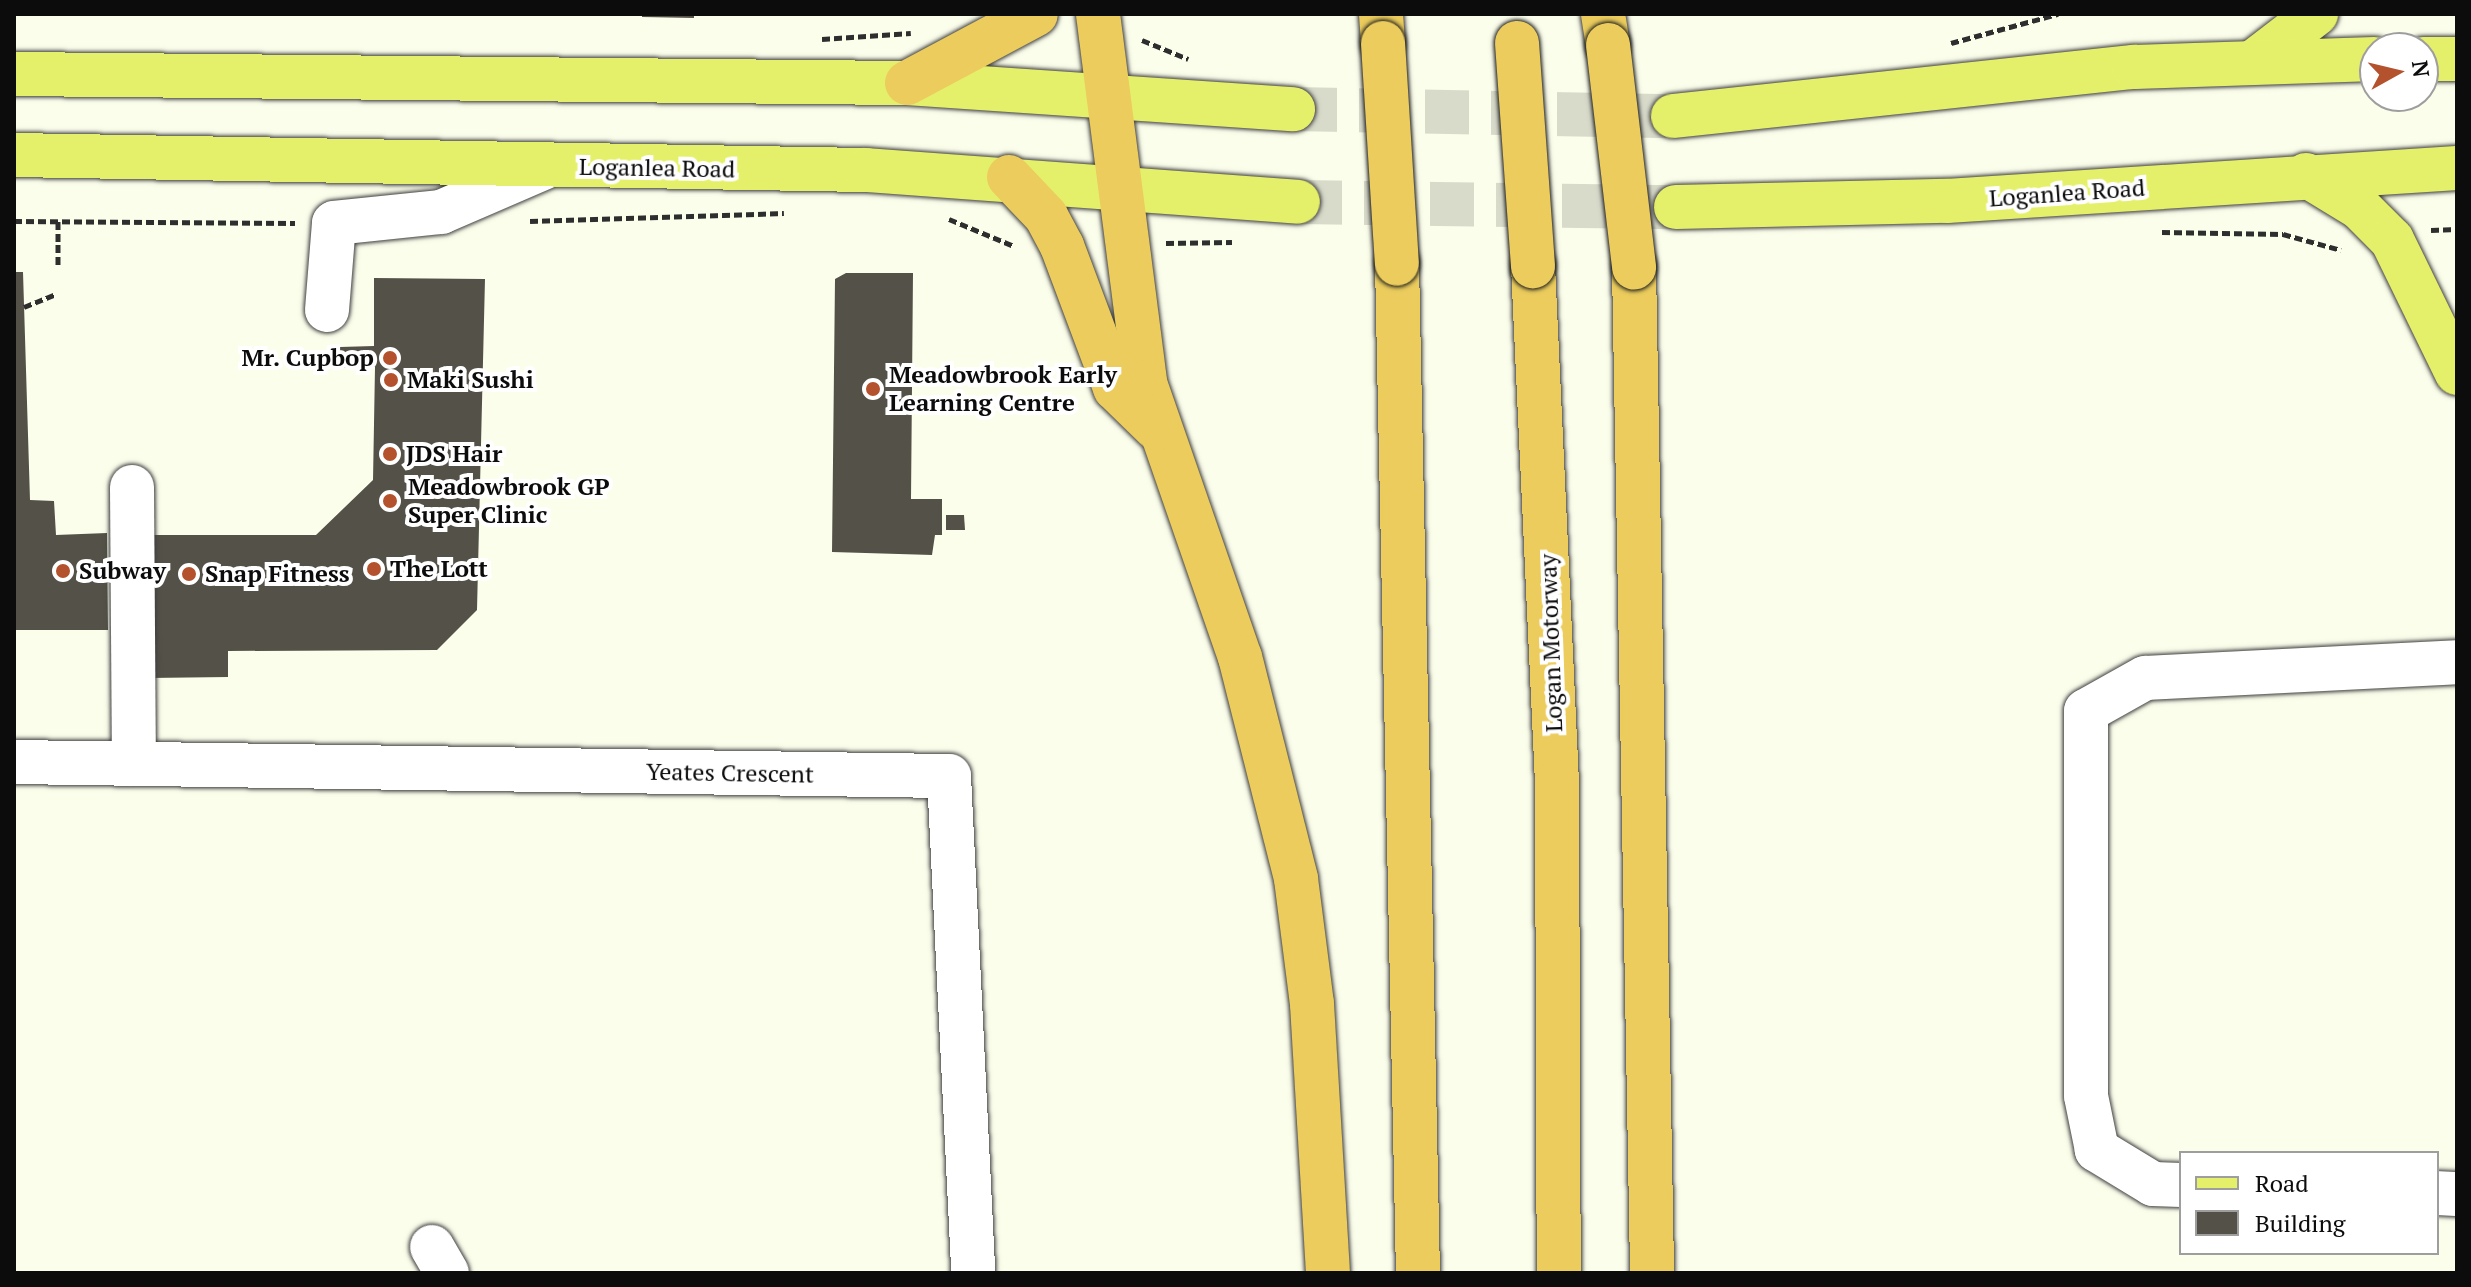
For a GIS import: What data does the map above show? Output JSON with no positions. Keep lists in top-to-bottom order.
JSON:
{
  "streets": {
    "highway": ["Logan Motorway"],
    "main road": ["Loganlea Road"],
    "street": ["Yeates Crescent"]
  },
  "places": [
    "Mr. Cupbop",
    "Maki Sushi",
    "Meadowbrook Early Learning Centre",
    "JDS Hair",
    "Meadowbrook GP Super Clinic",
    "The Lott",
    "Subway",
    "Snap Fitness"
  ],
  "legend": ["Road", "Building"],
  "north": "right"
}
